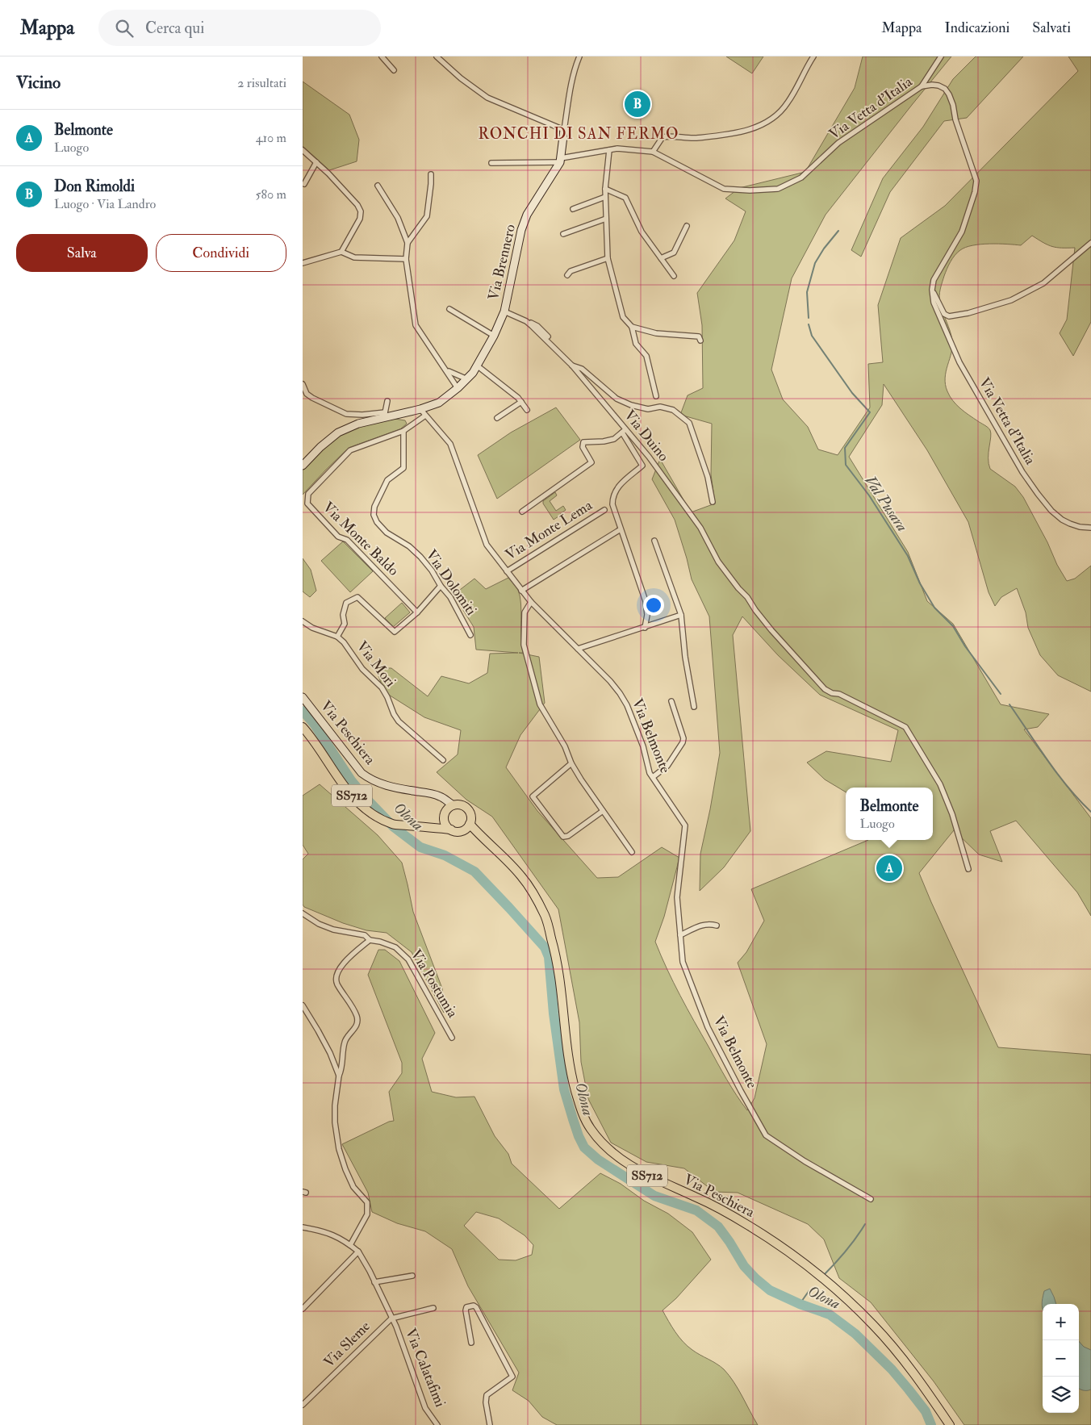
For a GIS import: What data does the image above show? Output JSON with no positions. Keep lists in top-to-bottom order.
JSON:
{
  "streets": {
    "main road": ["Via Peschiera", "SS712"],
    "street": [
      "Via Vetta d'Italia",
      "Via Brennero",
      "Via Duino",
      "Via Monte Lema",
      "Via Monte Baldo",
      "Via Dolomiti",
      "Via Mori",
      "Via Belmonte",
      "Via Postumia",
      "Via Sleme",
      "Via Calatafimi"
    ]
  },
  "crossings": [
    ["Via Vetta d'Italia", "Via Brennero"],
    ["Via Brennero", "Via Duino"],
    ["Via Brennero", "Via Belmonte"],
    ["Via Monte Lema", "Via Belmonte"],
    ["Via Monte Baldo", "Via Dolomiti"],
    ["Via Monte Baldo", "Via Mori"],
    ["Via Dolomiti", "Via Mori"],
    ["Via Peschiera", "SS712"],
    ["Via Sleme", "Via Calatafimi"]
  ],
  "districts": ["RONCHI DI SAN FERMO"],
  "water": ["Val Pusara", "Olona"],
  "page": {
    "header": "Mappa",
    "search": "Cerca qui",
    "nav": ["Mappa", "Indicazioni", "Salvati"],
    "heading": ["Vicino", "2 risultati"],
    "pins": ["B", "A"],
    "list": [
      {
        "mark": "A",
        "name": "Belmonte",
        "note": "Luogo",
        "value": "410 m"
      },
      {
        "mark": "B",
        "name": "Don Rimoldi",
        "note": "Luogo · Via Landro",
        "value": "580 m"
      }
    ],
    "buttons": ["Salva", "Condividi"],
    "popup": ["Belmonte", "Luogo"],
    "map_buttons": ["+", "−"]
  }
}
